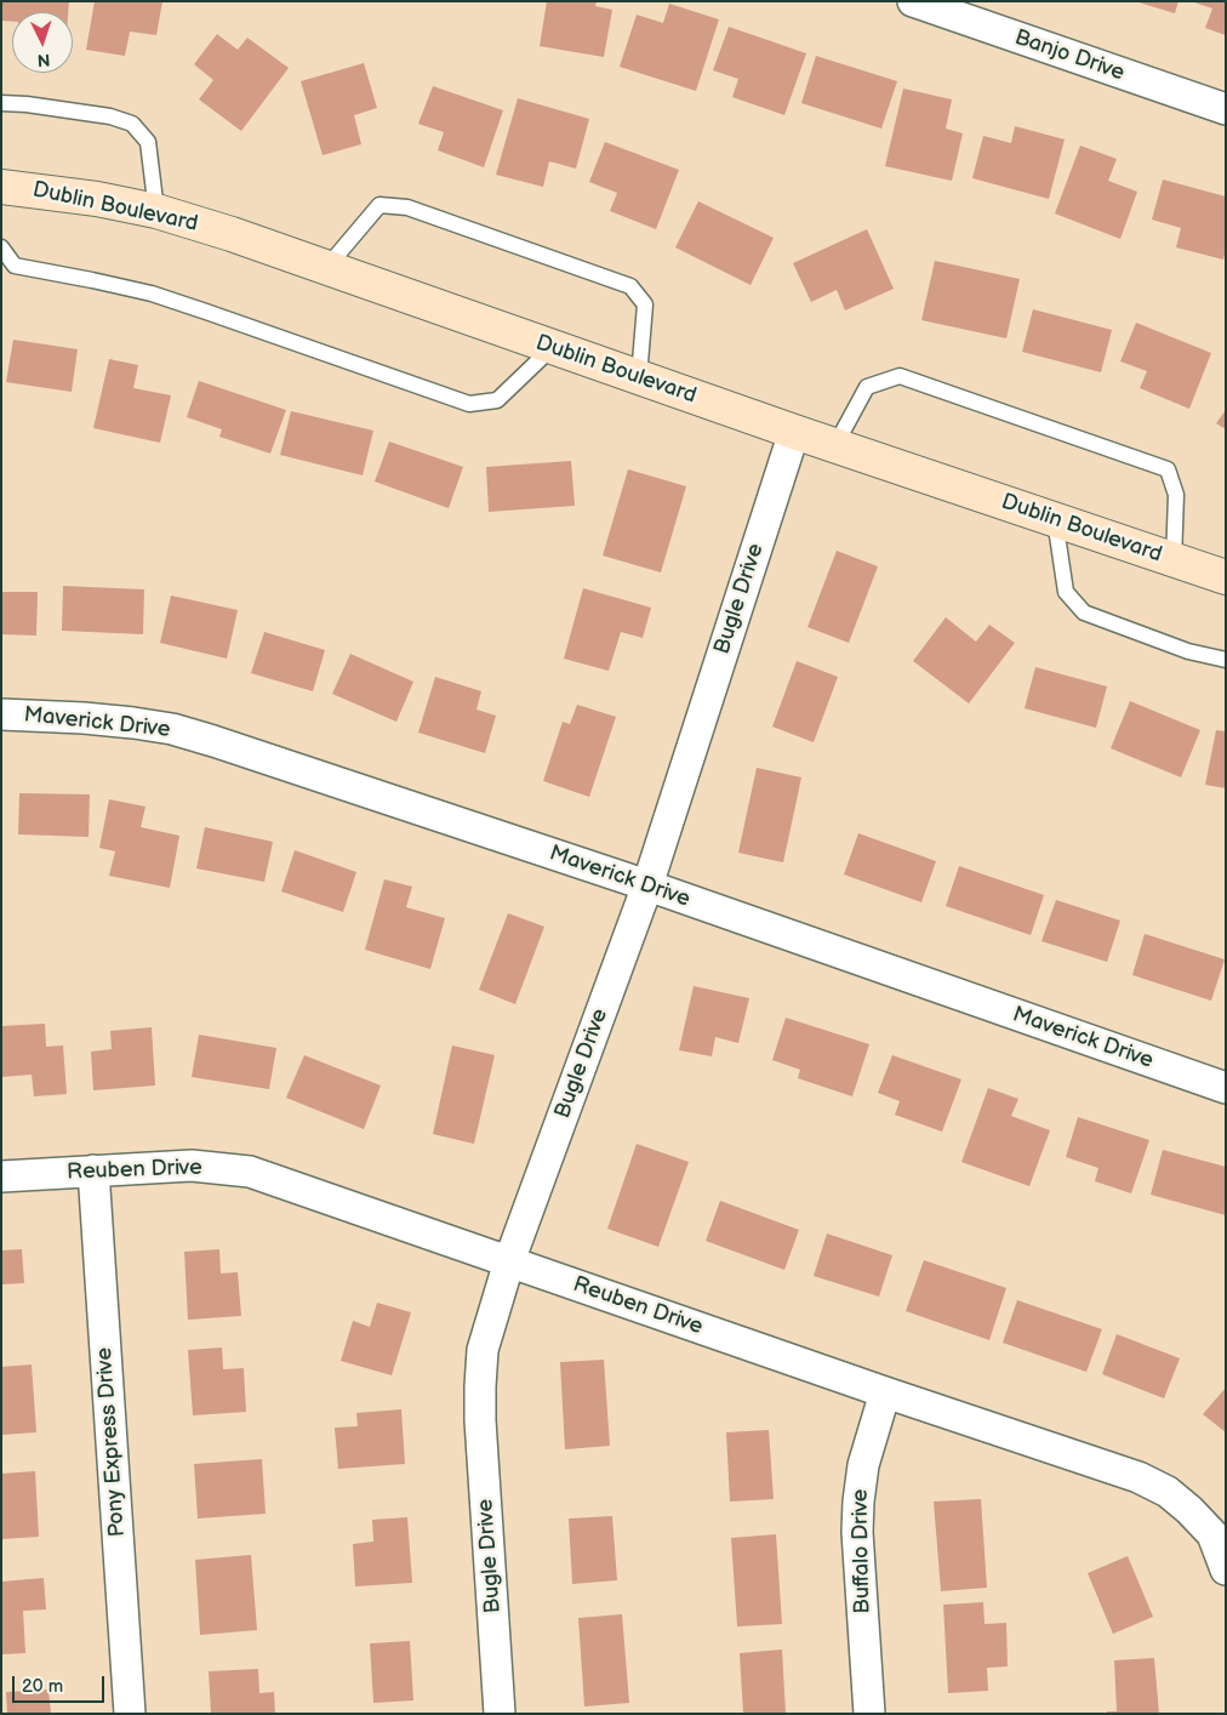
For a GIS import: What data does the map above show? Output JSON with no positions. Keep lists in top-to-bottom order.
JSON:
{
  "streets": {
    "main road": ["Dublin Boulevard"],
    "street": [
      "Banjo Drive",
      "Bugle Drive",
      "Maverick Drive",
      "Reuben Drive",
      "Pony Express Drive",
      "Buffalo Drive"
    ]
  },
  "crossings": [
    ["Dublin Boulevard", "Bugle Drive"],
    ["Bugle Drive", "Maverick Drive"],
    ["Bugle Drive", "Reuben Drive"],
    ["Reuben Drive", "Pony Express Drive"],
    ["Reuben Drive", "Buffalo Drive"]
  ],
  "scale_bar": "20 m",
  "north": "bottom"
}
